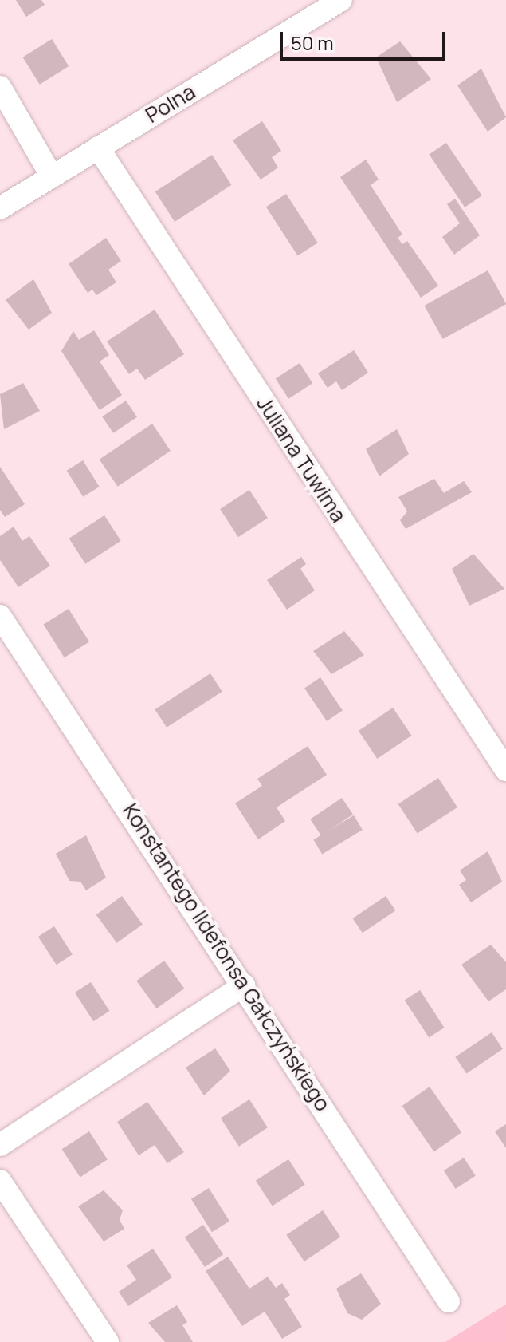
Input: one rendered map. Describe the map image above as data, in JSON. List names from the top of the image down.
{
  "streets": {
    "street": ["Polna", "Juliana Tuwima", "Konstantego Ildefonsa Gałczyńskiego"]
  },
  "crossings": [
    ["Polna", "Juliana Tuwima"]
  ],
  "scale_bar": "50 m"
}
